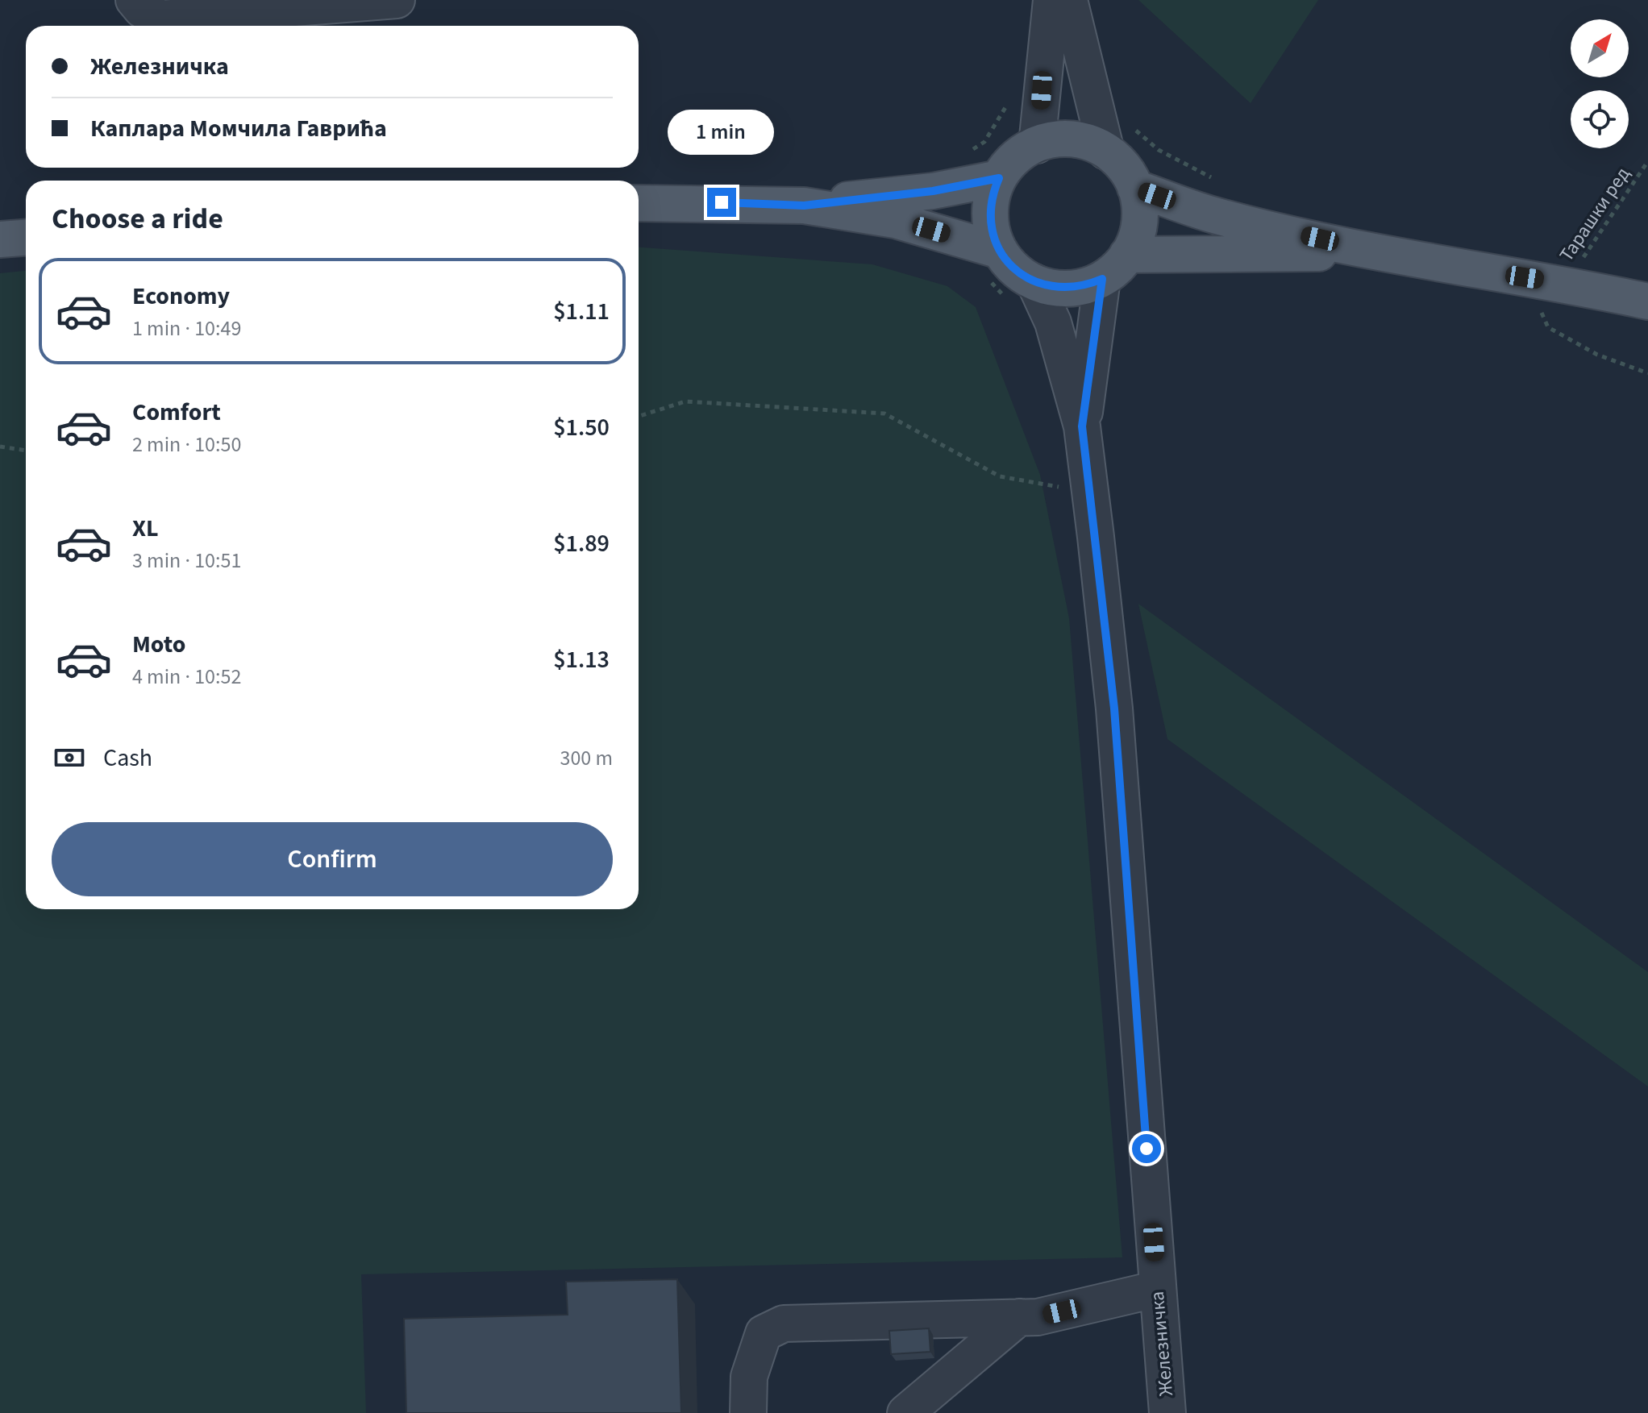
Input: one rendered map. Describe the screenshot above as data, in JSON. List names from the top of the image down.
{
  "streets": {
    "street": ["Железничка"],
    "path": ["Тарашки ред"]
  },
  "north": "top right",
  "page": {
    "banner": ["Железничка", "Каплара Момчила Гаврића"],
    "bubble": "1 min",
    "heading": "Choose a ride",
    "list": [
      {
        "name": "Economy",
        "note": "1 min · 10:49",
        "value": "$1.11"
      },
      {
        "name": "Comfort",
        "note": "2 min · 10:50",
        "value": "$1.50"
      },
      {
        "name": "XL",
        "note": "3 min · 10:51",
        "value": "$1.89"
      },
      {
        "name": "Moto",
        "note": "4 min · 10:52",
        "value": "$1.13"
      }
    ],
    "pay": ["Cash", "300 m"],
    "buttons": "Confirm"
  }
}
